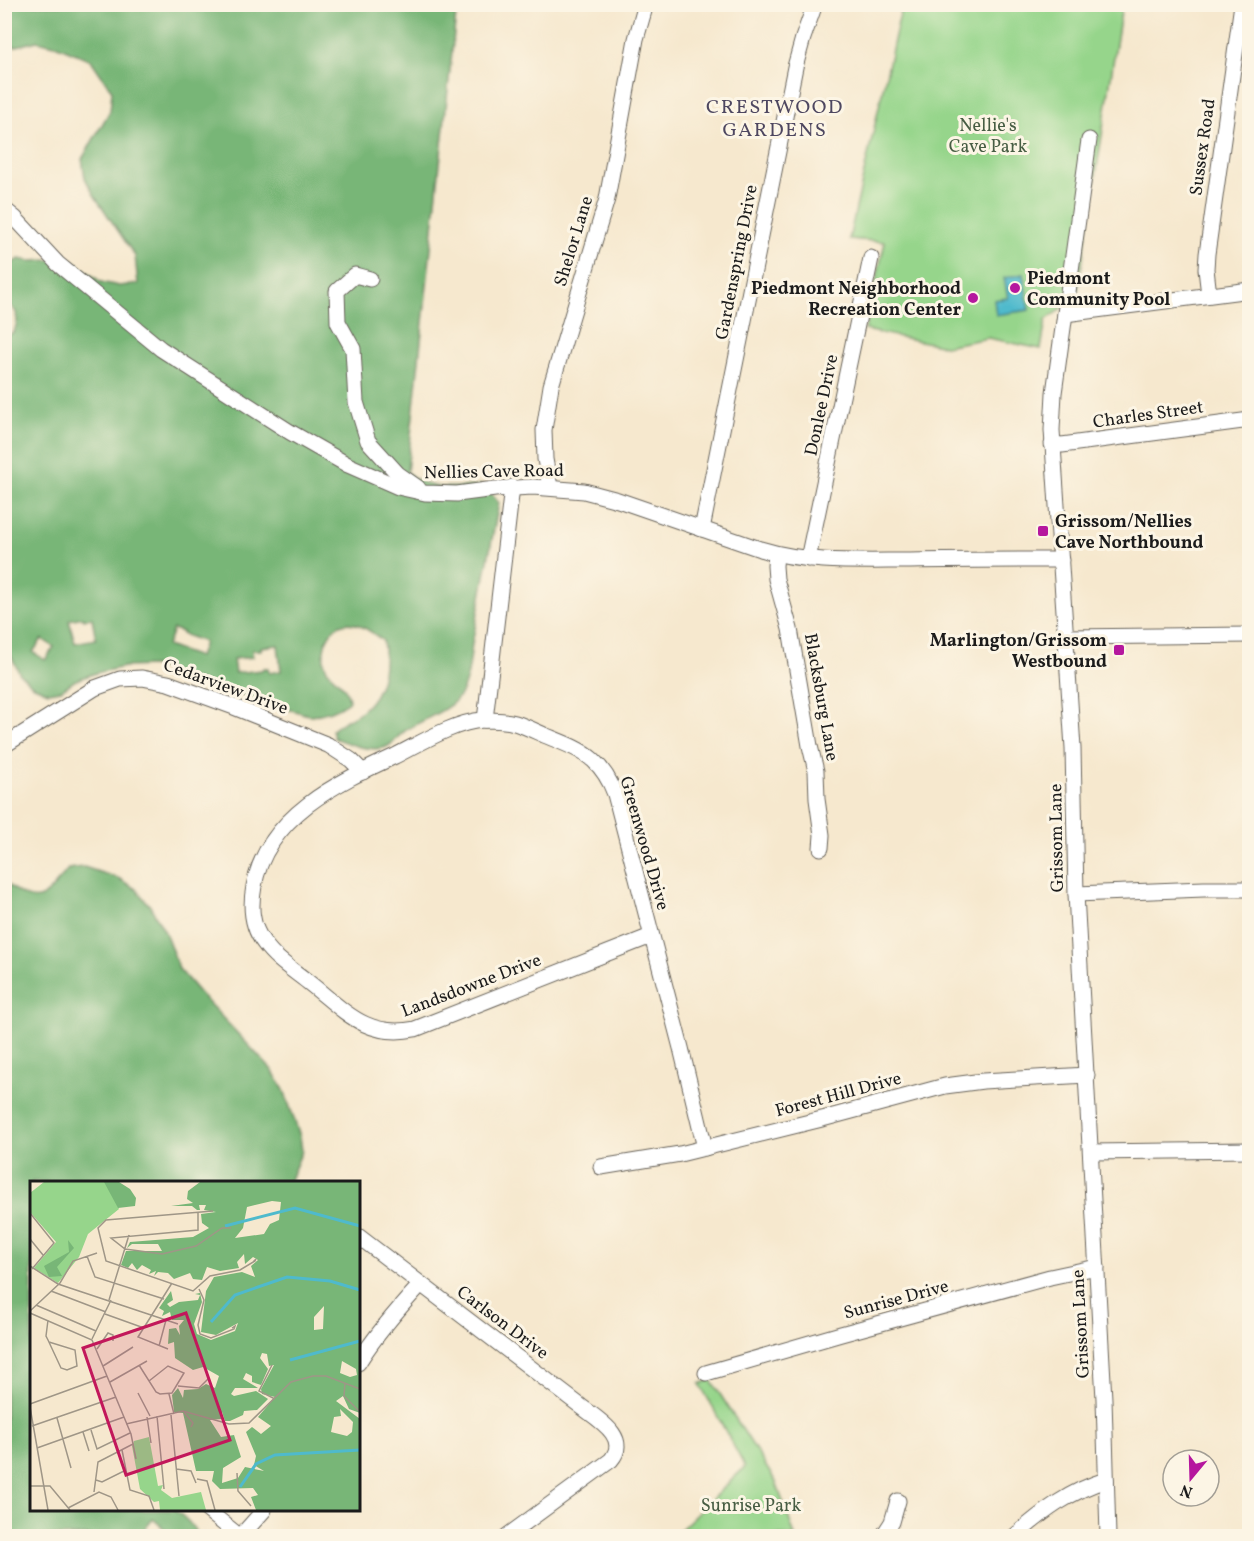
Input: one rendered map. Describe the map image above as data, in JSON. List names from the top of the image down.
{
  "streets": {
    "street": [
      "Sussex Road",
      "Shelor Lane",
      "Gardenspring Drive",
      "Donlee Drive",
      "Charles Street",
      "Nellies Cave Road",
      "Cedarview Drive",
      "Blacksburg Lane",
      "Grissom Lane",
      "Greenwood Drive",
      "Landsdowne Drive",
      "Forest Hill Drive",
      "Sunrise Drive",
      "Carlson Drive"
    ]
  },
  "crossings": [
    ["Shelor Lane", "Nellies Cave Road"],
    ["Gardenspring Drive", "Nellies Cave Road"],
    ["Donlee Drive", "Nellies Cave Road"],
    ["Charles Street", "Grissom Lane"],
    ["Nellies Cave Road", "Blacksburg Lane"],
    ["Nellies Cave Road", "Grissom Lane"],
    ["Cedarview Drive", "Greenwood Drive"],
    ["Cedarview Drive", "Landsdowne Drive"],
    ["Grissom Lane", "Forest Hill Drive"],
    ["Grissom Lane", "Sunrise Drive"],
    ["Greenwood Drive", "Landsdowne Drive"],
    ["Greenwood Drive", "Forest Hill Drive"]
  ],
  "districts": ["CRESTWOOD GARDENS"],
  "parks": ["Nellie's Cave Park", "Sunrise Park"],
  "places": {
    "other": ["Piedmont Community Pool", "Piedmont Neighborhood Recreation Center"],
    "transit": ["Grissom/Nellies Cave Northbound", "Marlington/Grissom Westbound"]
  },
  "north": "bottom"
}
